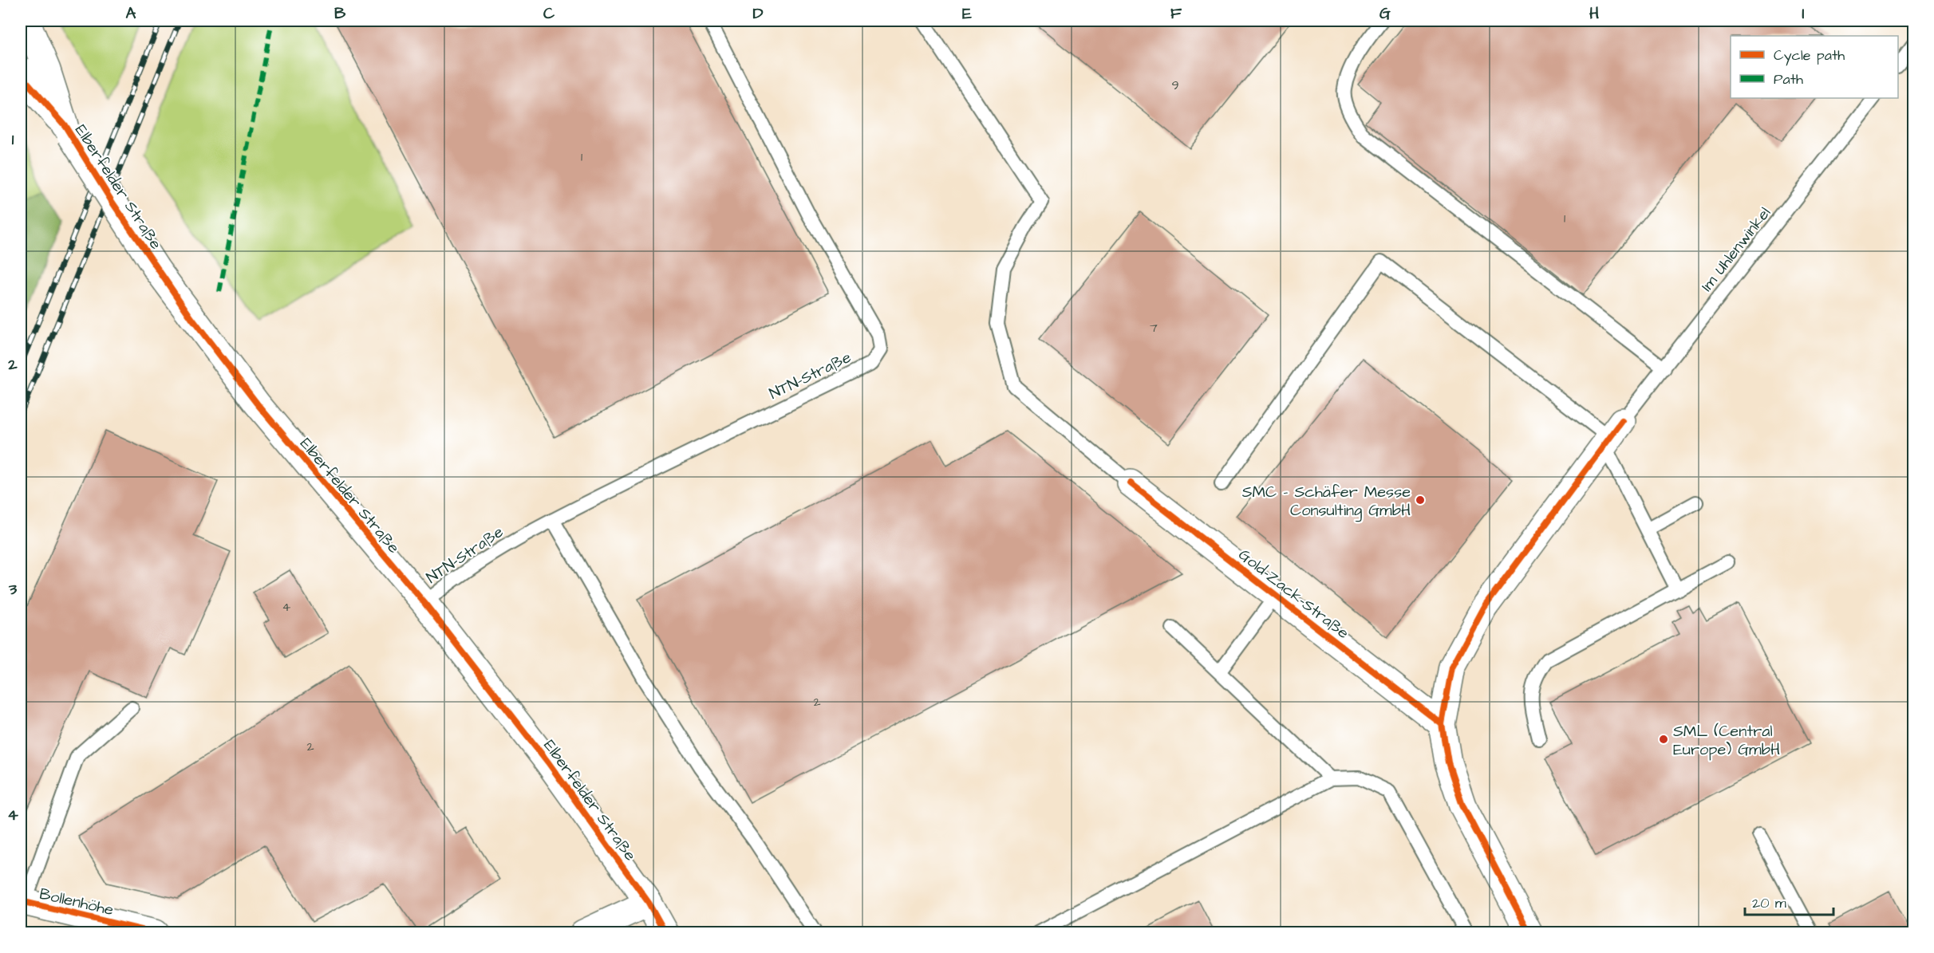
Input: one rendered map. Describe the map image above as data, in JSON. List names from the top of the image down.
{
  "streets": {
    "street": ["Elberfelder Straße", "Gold-Zack-Straße", "Bollenhöhe"],
    "lane": ["Im Uhlenwinkel", "NTN-Straße"]
  },
  "crossings": [
    ["Elberfelder Straße", "NTN-Straße"]
  ],
  "places": ["SMC - Schäfer Messe Consulting GmbH", "SML (Central Europe) GmbH"],
  "house_numbers": [
    "9",
    "1",
    "1",
    "7",
    "4",
    "2",
    "2"
  ],
  "legend": ["Cycle path", "Path"],
  "scale_bar": "20 m",
  "grid": {
    "columns": [
      "A",
      "B",
      "C",
      "D",
      "E",
      "F",
      "G",
      "H",
      "I"
    ],
    "rows": [
      "1",
      "2",
      "3",
      "4"
    ]
  }
}
